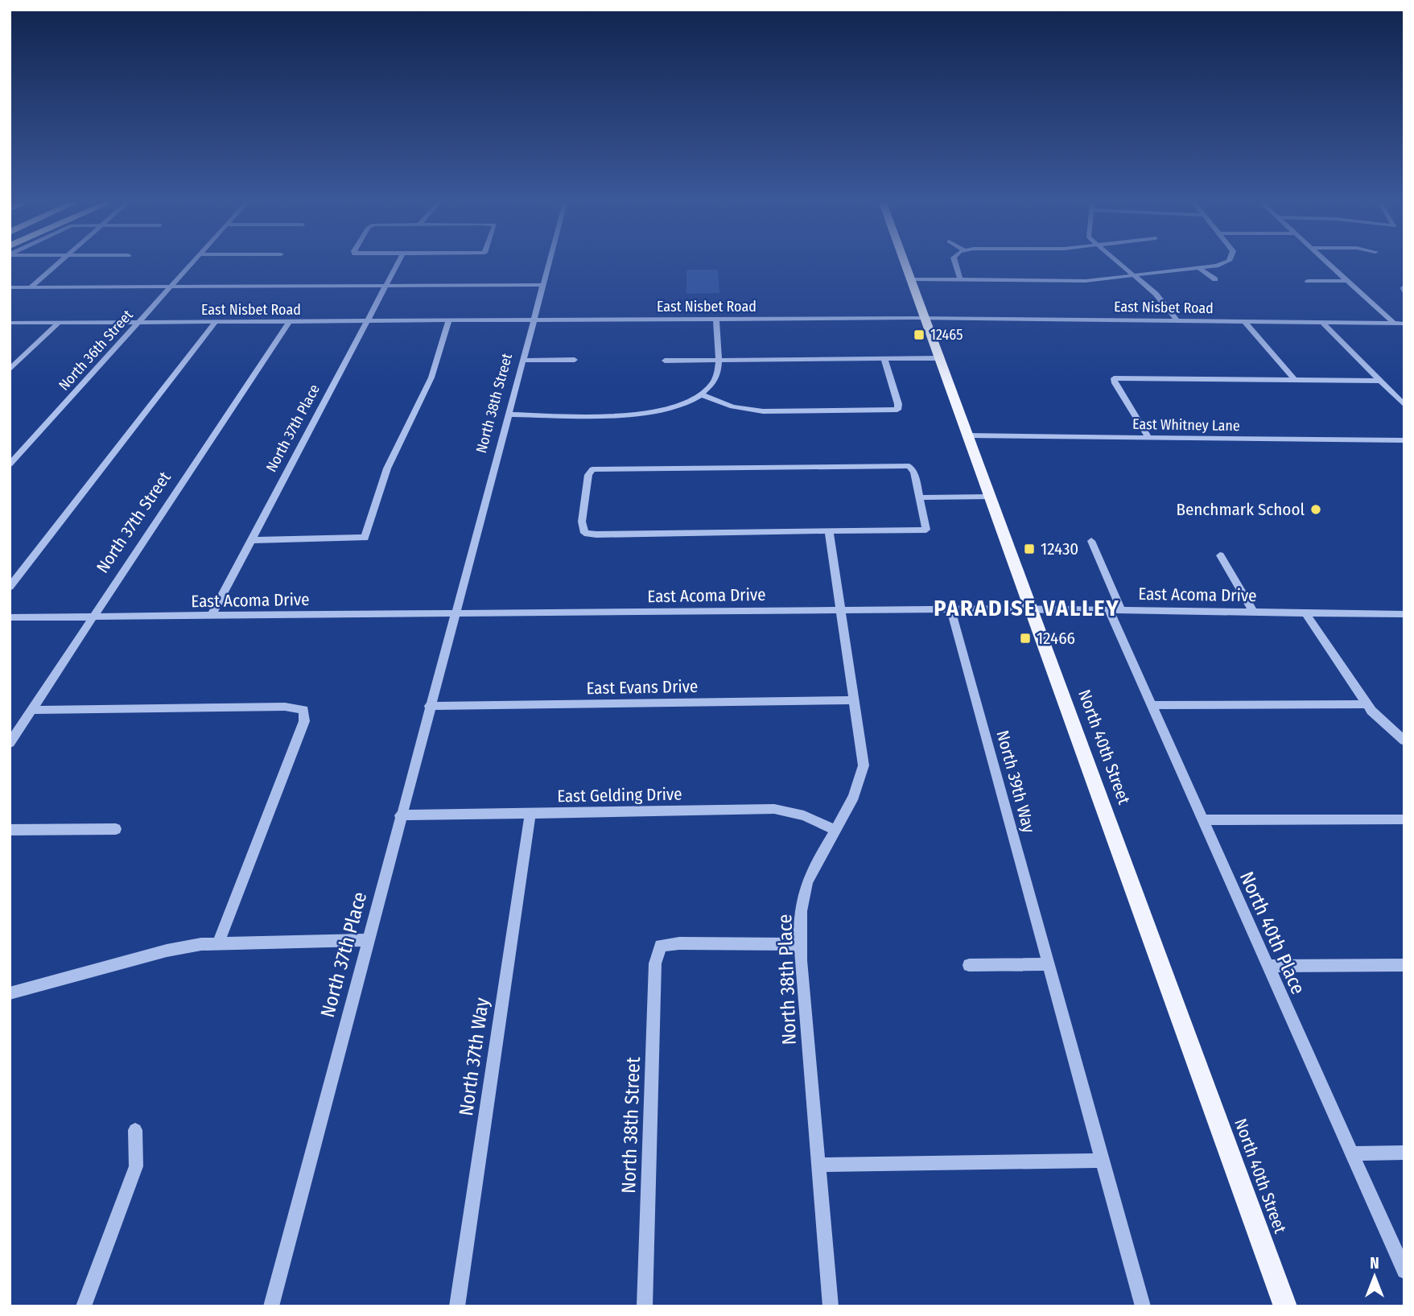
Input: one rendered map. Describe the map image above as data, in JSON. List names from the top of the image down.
{
  "streets": {
    "main road": ["North 40th Street"],
    "street": [
      "East Nisbet Road",
      "North 36th Street",
      "North 38th Street",
      "East Whitney Lane",
      "North 37th Place",
      "North 37th Street",
      "East Acoma Drive",
      "East Evans Drive",
      "North 39th Way",
      "East Gelding Drive",
      "North 40th Place",
      "North 38th Place",
      "North 37th Way"
    ]
  },
  "crossings": [
    ["East Nisbet Road", "North 36th Street"],
    ["East Nisbet Road", "North 38th Street"],
    ["East Nisbet Road", "North 37th Place"],
    ["East Nisbet Road", "North 37th Street"],
    ["East Nisbet Road", "North 40th Street"],
    ["North 38th Street", "North 37th Place"],
    ["North 38th Street", "East Acoma Drive"],
    ["North 38th Street", "North 38th Place"],
    ["East Whitney Lane", "North 40th Street"],
    ["North 37th Place", "East Acoma Drive"],
    ["North 37th Place", "East Evans Drive"],
    ["North 37th Place", "East Gelding Drive"],
    ["North 37th Street", "East Acoma Drive"],
    ["East Acoma Drive", "North 40th Street"],
    ["East Acoma Drive", "North 39th Way"],
    ["East Acoma Drive", "North 40th Place"],
    ["East Acoma Drive", "North 38th Place"],
    ["East Evans Drive", "North 38th Place"],
    ["East Gelding Drive", "North 38th Place"],
    ["East Gelding Drive", "North 37th Way"]
  ],
  "districts": ["PARADISE VALLEY"],
  "places": {
    "transit": ["12465", "12430", "12466"],
    "other": ["Benchmark School"]
  },
  "north": "top"
}
